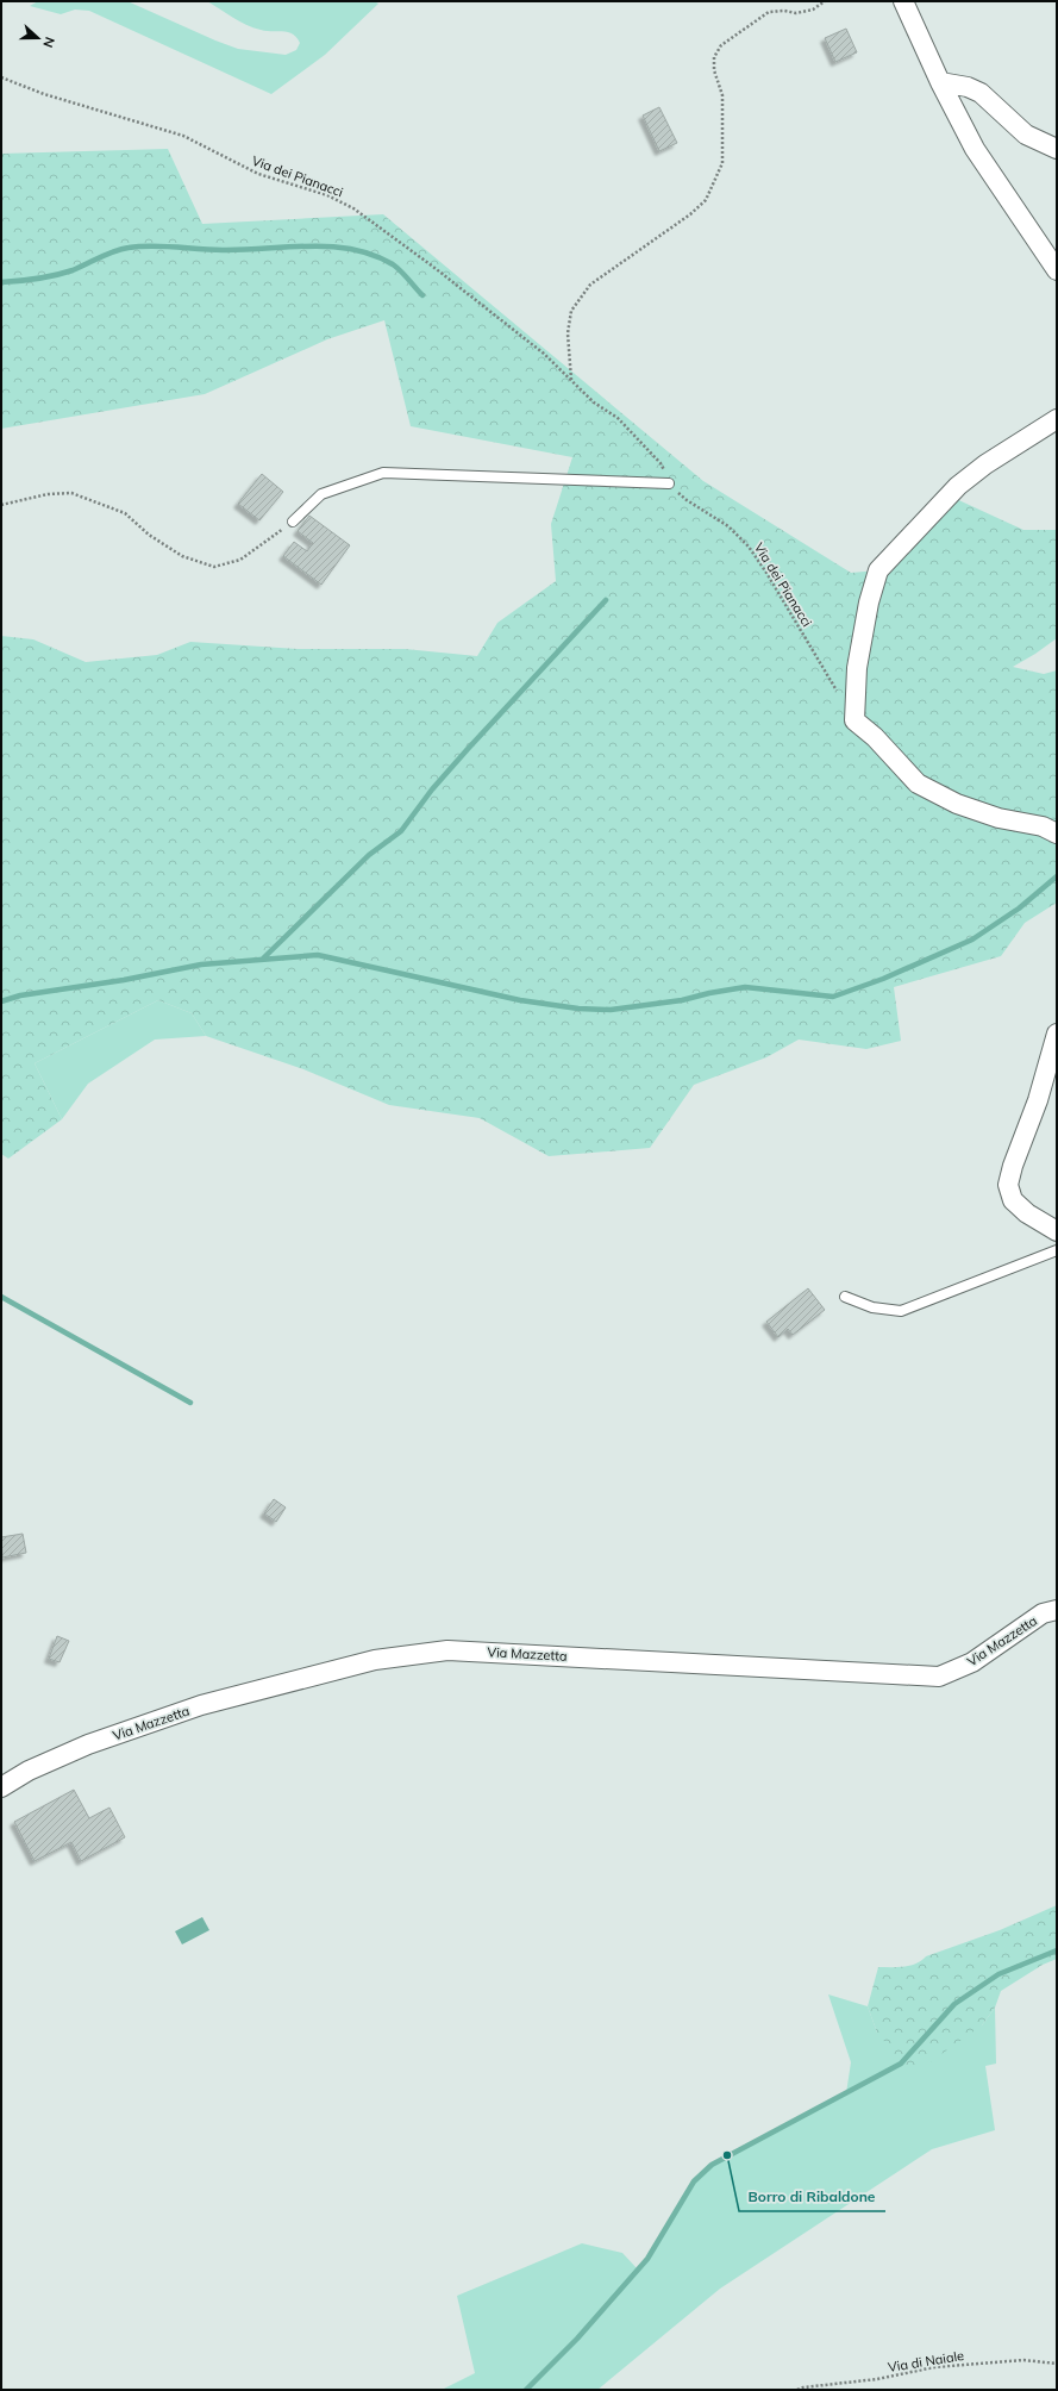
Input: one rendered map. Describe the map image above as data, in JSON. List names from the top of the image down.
{
  "streets": {
    "street": ["Via Mazzetta"],
    "path": ["Via dei Pianacci", "Via di Naiale"]
  },
  "places": ["Borro di Ribaldone"],
  "north": "right"
}
